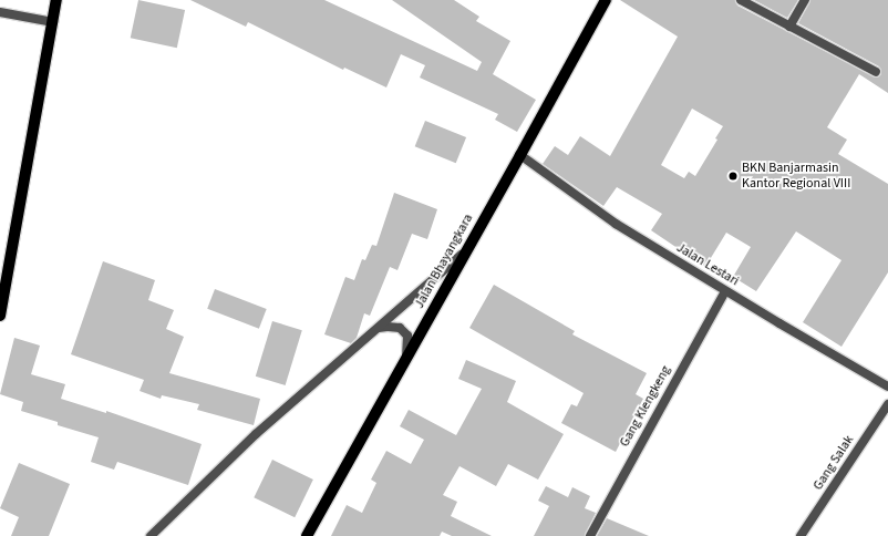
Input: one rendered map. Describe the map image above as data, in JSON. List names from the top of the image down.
{
  "streets": {
    "main road": ["Jalan Bhayangkara"],
    "street": ["Jalan Lestari", "Gang Klengkeng", "Gang Salak"]
  },
  "crossings": [
    ["Jalan Bhayangkara", "Jalan Lestari"],
    ["Jalan Lestari", "Gang Klengkeng"]
  ],
  "places": ["BKN Banjarmasin Kantor Regional VIII"]
}
